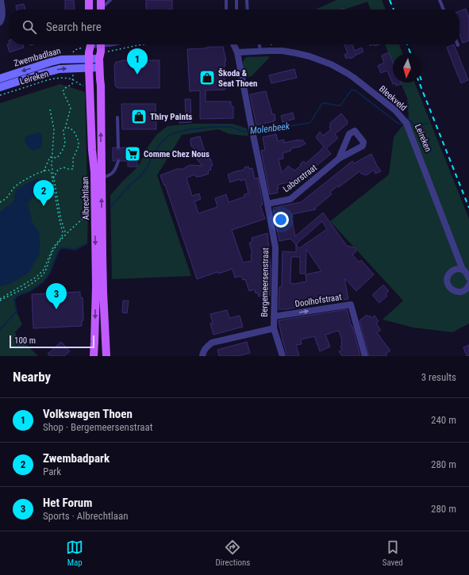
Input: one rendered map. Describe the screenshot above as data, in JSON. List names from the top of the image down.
{
  "streets": {
    "main road": ["Albrechtlaan"],
    "street": [
      "Zwembadlaan",
      "Bleekveld",
      "Laborstraat",
      "Bergemeersenstraat",
      "Doolhofstraat"
    ],
    "path": ["Leireken"]
  },
  "crossings": [
    ["Zwembadlaan", "Albrechtlaan"],
    ["Bleekveld", "Bergemeersenstraat"],
    ["Laborstraat", "Bergemeersenstraat"],
    ["Bergemeersenstraat", "Doolhofstraat"]
  ],
  "water": ["Molenbeek"],
  "places": {
    "shop": ["Škoda & Seat Thoen", "Thiry Paints"],
    "supermarket": ["Comme Chez Nous"]
  },
  "scale_bar": "100 m",
  "north": "bottom",
  "page": {
    "search": "Search here",
    "pins": ["1", "2", "3"],
    "scale": "100 m",
    "heading": ["Nearby", "3 results"],
    "list": [
      {
        "mark": "1",
        "name": "Volkswagen Thoen",
        "note": "Shop · Bergemeersenstraat",
        "value": "240 m"
      },
      {
        "mark": "2",
        "name": "Zwembadpark",
        "note": "Park",
        "value": "280 m"
      },
      {
        "mark": "3",
        "name": "Het Forum",
        "note": "Sports · Albrechtlaan",
        "value": "280 m"
      }
    ],
    "nav": ["Map", "Directions", "Saved"]
  }
}
